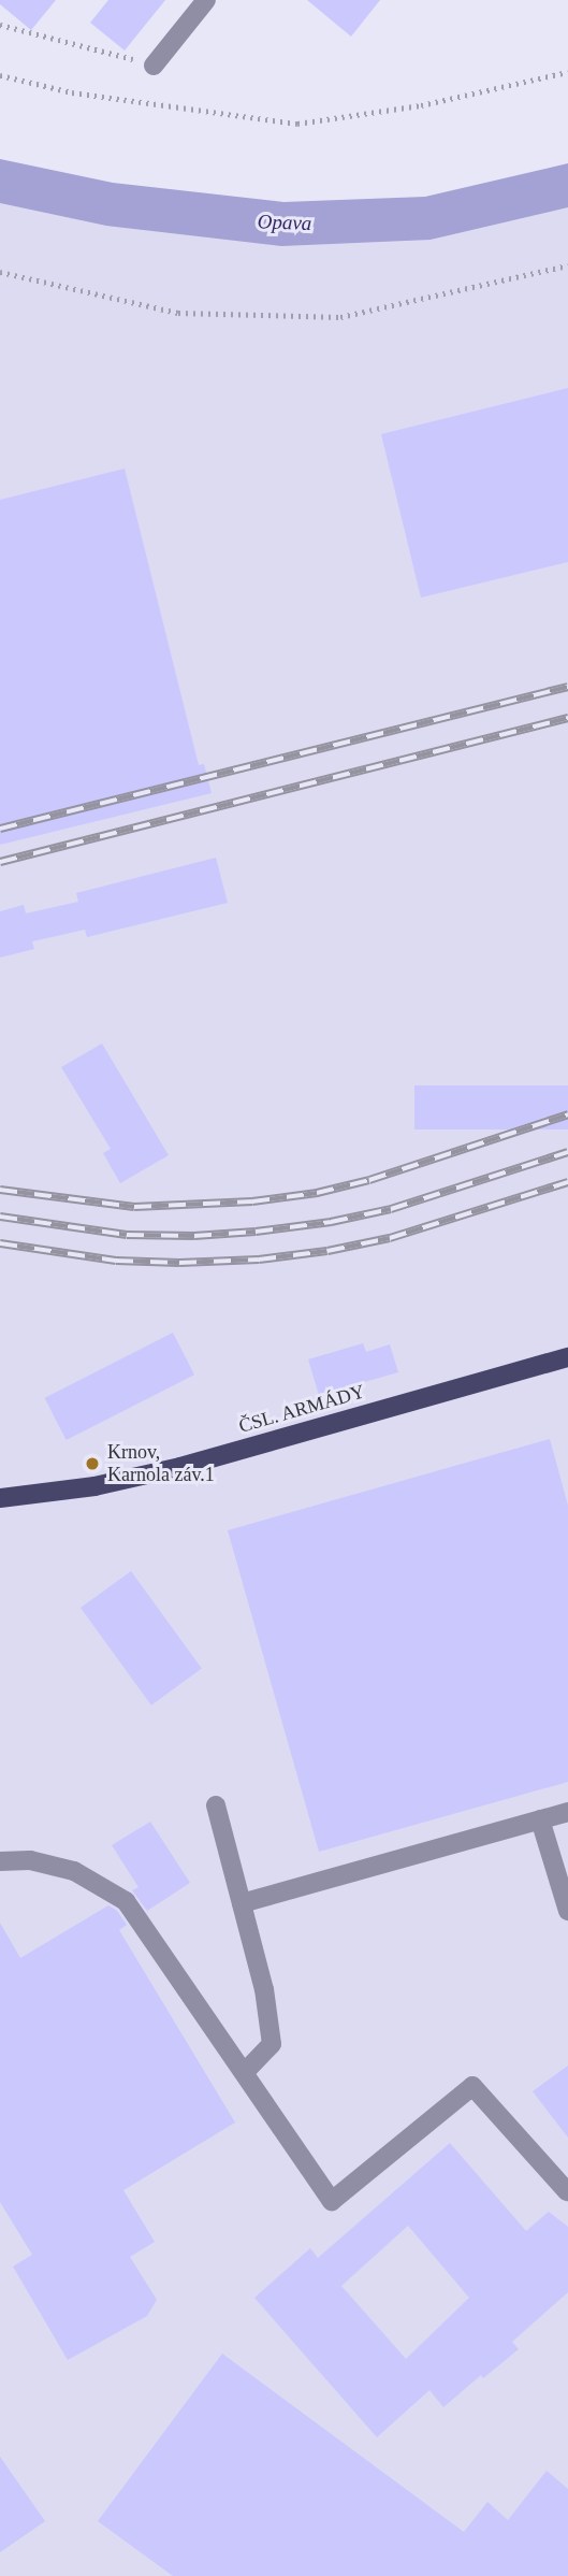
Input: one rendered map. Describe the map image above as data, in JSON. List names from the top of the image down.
{
  "streets": {
    "main road": ["ČSL. ARMÁDY"]
  },
  "water": ["Opava"],
  "places": ["Krnov, Karnola záv.1"]
}
